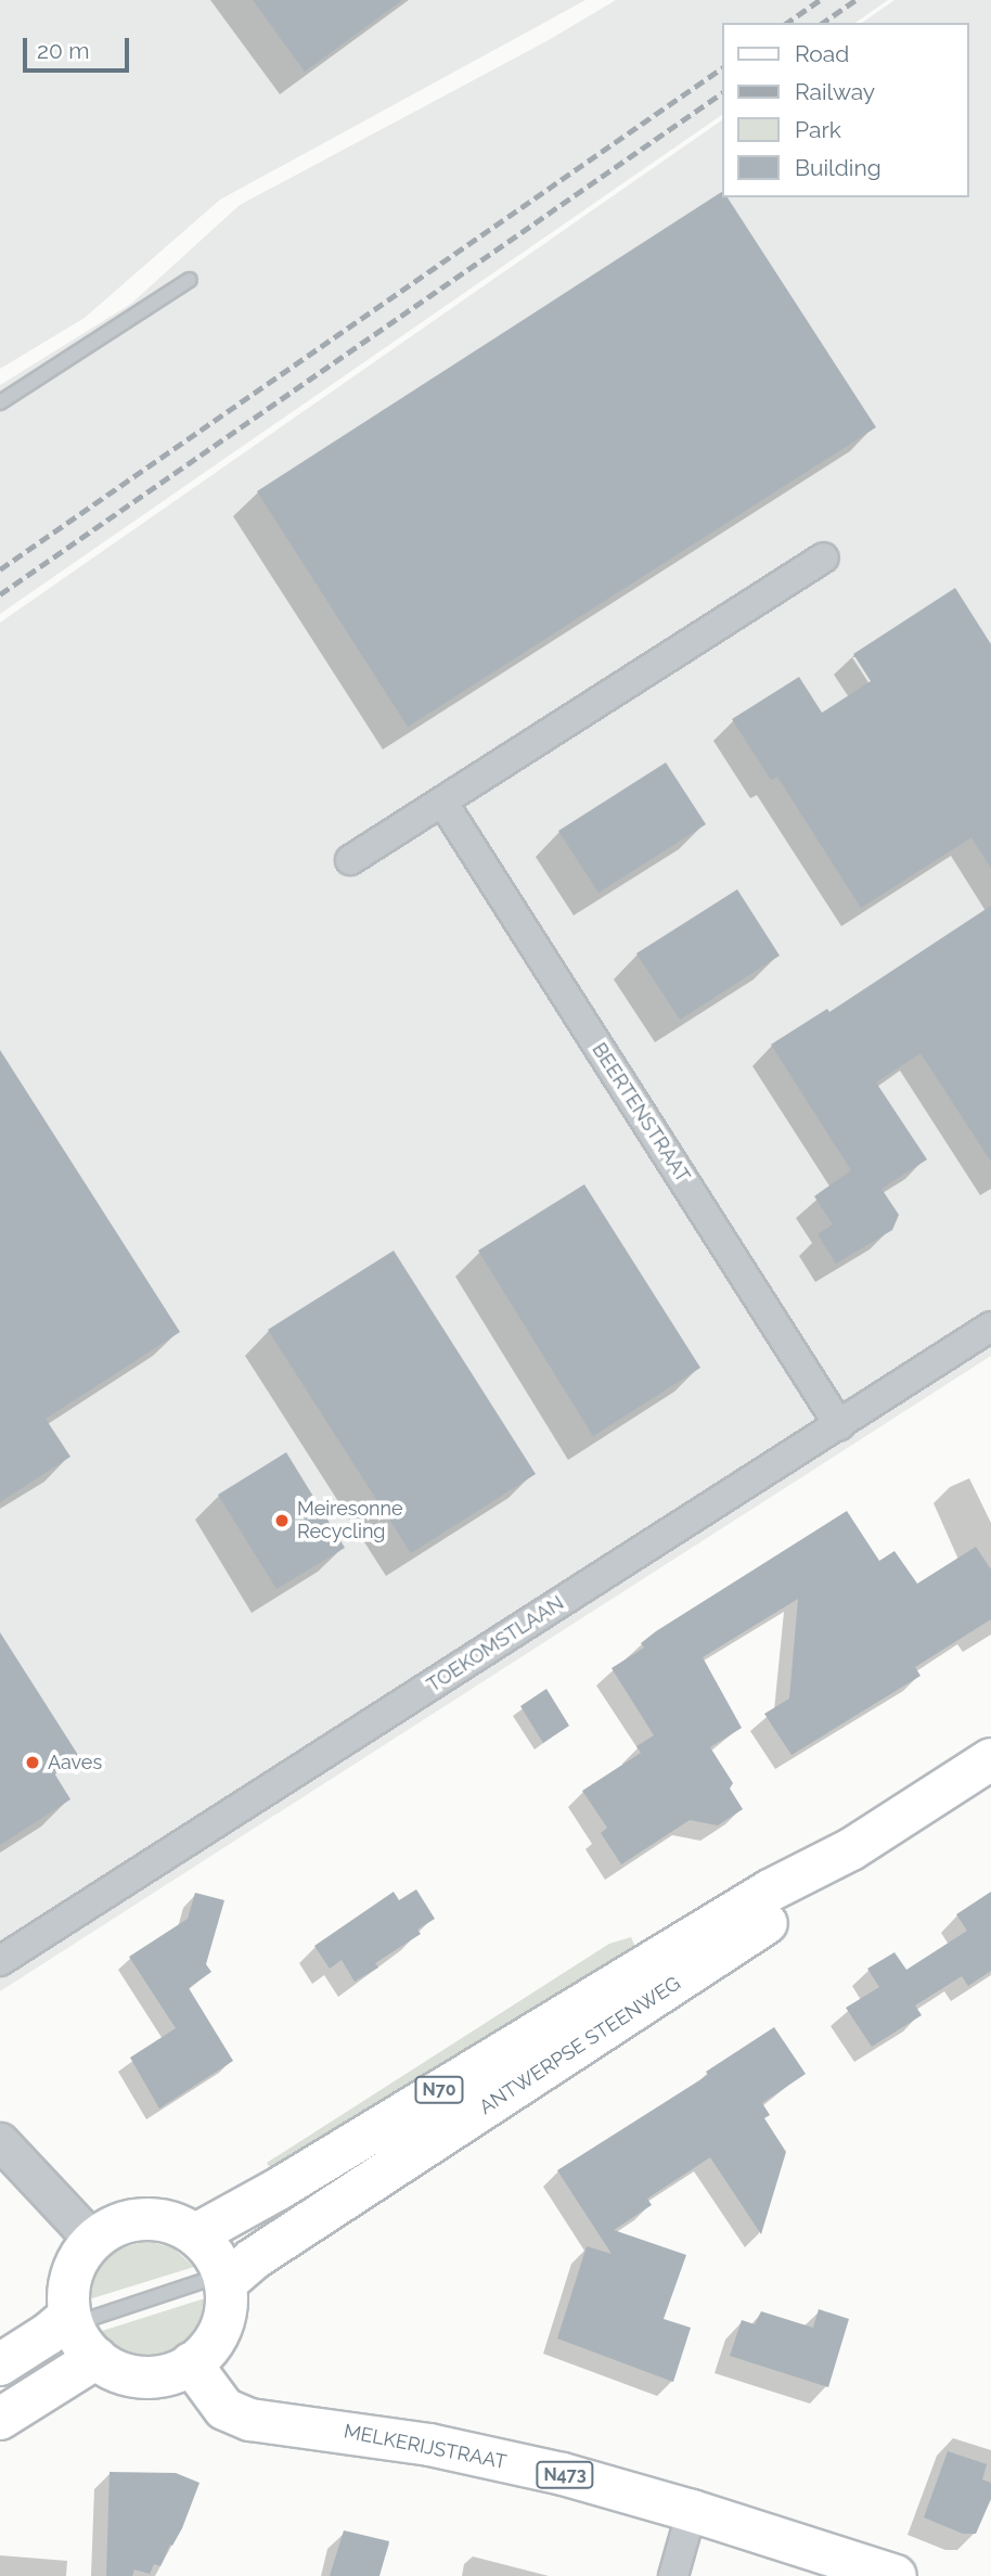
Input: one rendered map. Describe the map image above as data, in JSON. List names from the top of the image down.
{
  "streets": {
    "main road": [
      "ANTWERPSE STEENWEG",
      "N70",
      "MELKERIJSTRAAT",
      "N473"
    ],
    "street": ["BEERTENSTRAAT", "TOEKOMSTLAAN"]
  },
  "crossings": [
    ["BEERTENSTRAAT", "TOEKOMSTLAAN"]
  ],
  "places": ["Meiresonne Recycling", "Aaves"],
  "legend": [
    "Road",
    "Railway",
    "Park",
    "Building"
  ],
  "scale_bar": "20 m"
}
